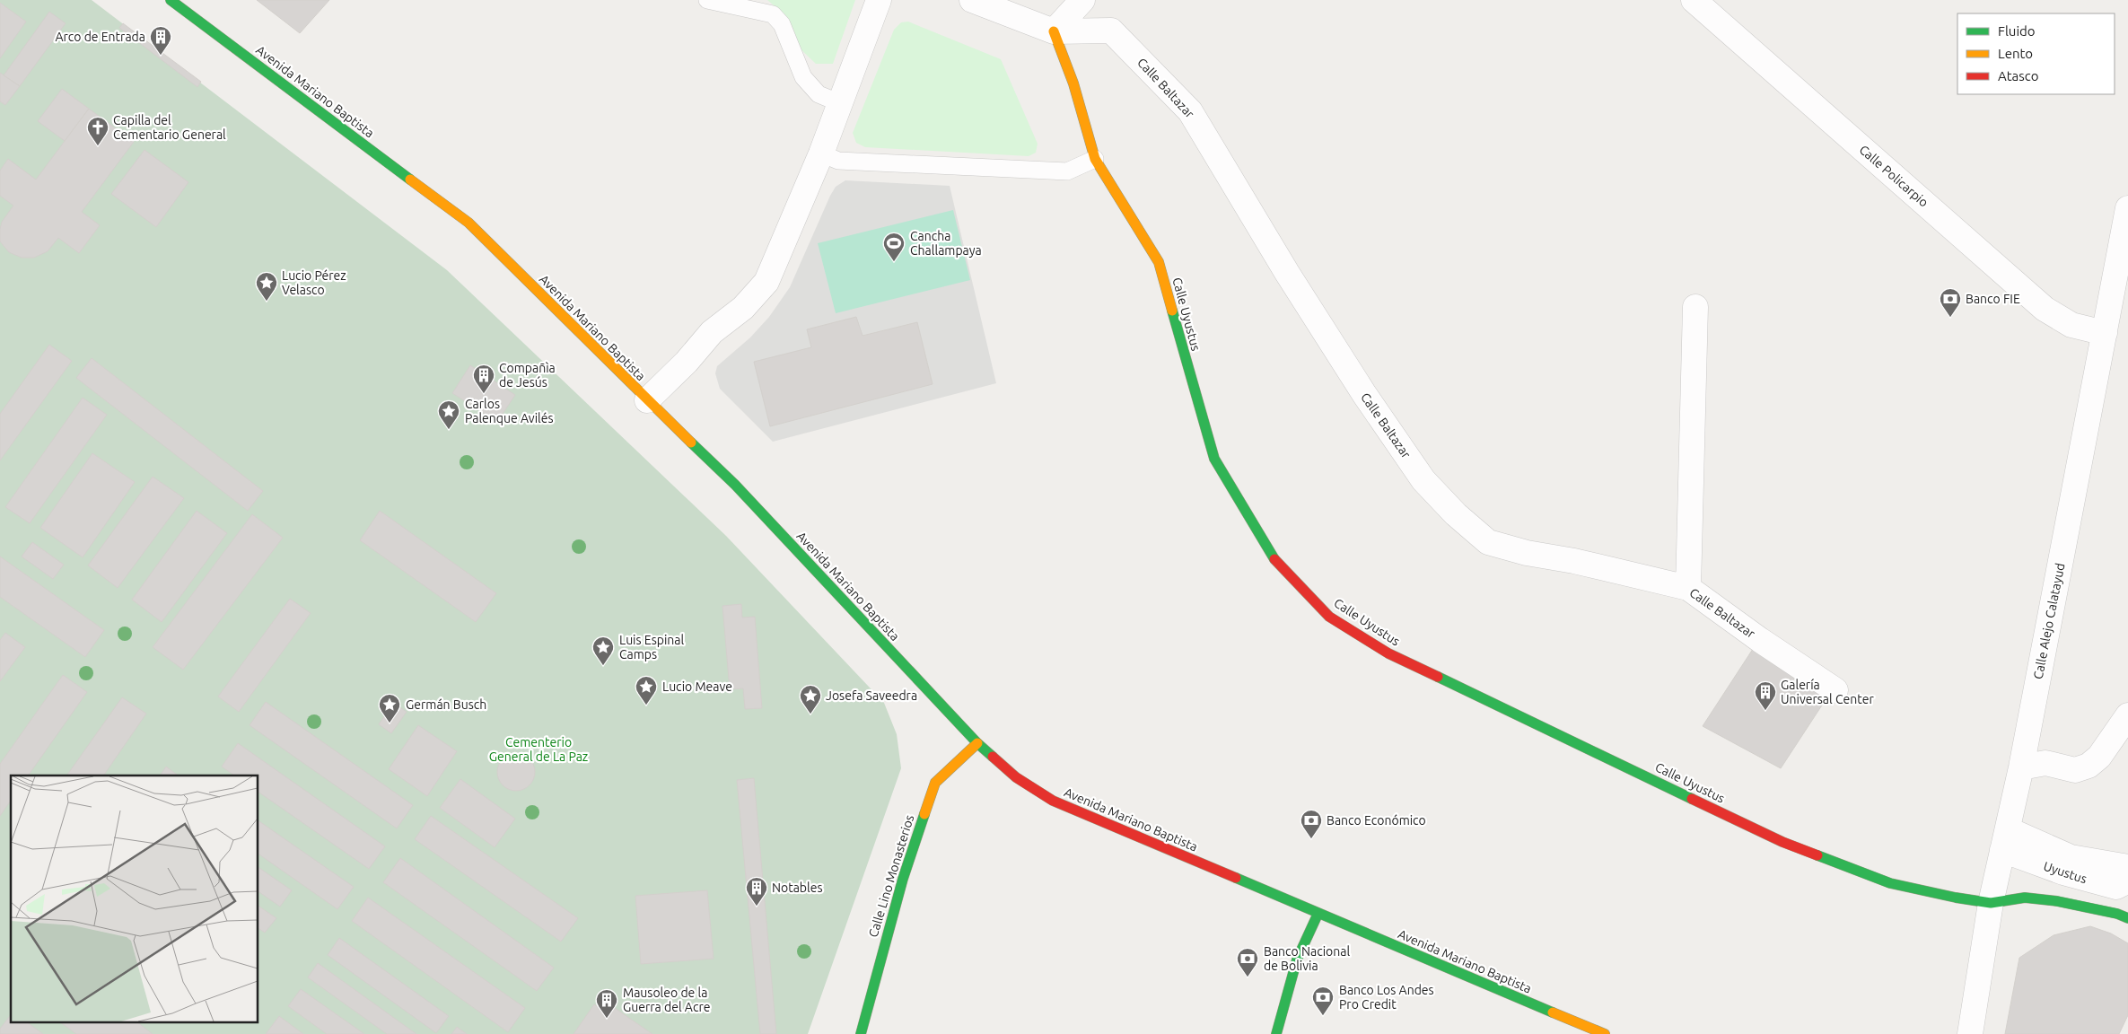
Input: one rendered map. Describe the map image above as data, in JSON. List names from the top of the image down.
{
  "streets": {
    "main road": ["Avenida Mariano Baptista", "Calle Uyustus", "Calle Lino Monasterios"],
    "street": [
      "Calle Baltazar",
      "Calle Policarpio",
      "Calle Alejo Calatayud",
      "Uyustus"
    ]
  },
  "crossings": [
    ["Calle Baltazar", "Calle Uyustus"],
    ["Avenida Mariano Baptista", "Calle Lino Monasterios"],
    ["Calle Policarpio", "Calle Alejo Calatayud"],
    ["Calle Uyustus", "Calle Alejo Calatayud"],
    ["Calle Alejo Calatayud", "Uyustus"]
  ],
  "parks": ["Cementerio General de La Paz"],
  "places": {
    "building": [
      "Arco de Entrada",
      "Compañìa de Jesús",
      "Galería Universal Center",
      "Notables",
      "Mausoleo de la Guerra del Acre"
    ],
    "church": ["Capilla del Cementario General"],
    "sports": ["Cancha Challampaya"],
    "place": [
      "Lucio Pérez Velasco",
      "Carlos Palenque Avilés",
      "Luis Espinal Camps",
      "Lucio Meave",
      "Josefa Saveedra",
      "Germán Busch"
    ],
    "bank": [
      "Banco FIE",
      "Banco Económico",
      "Banco Nacional de Bolivia",
      "Banco Los Andes Pro Credit"
    ]
  },
  "legend": ["Fluido", "Lento", "Atasco"]
}
